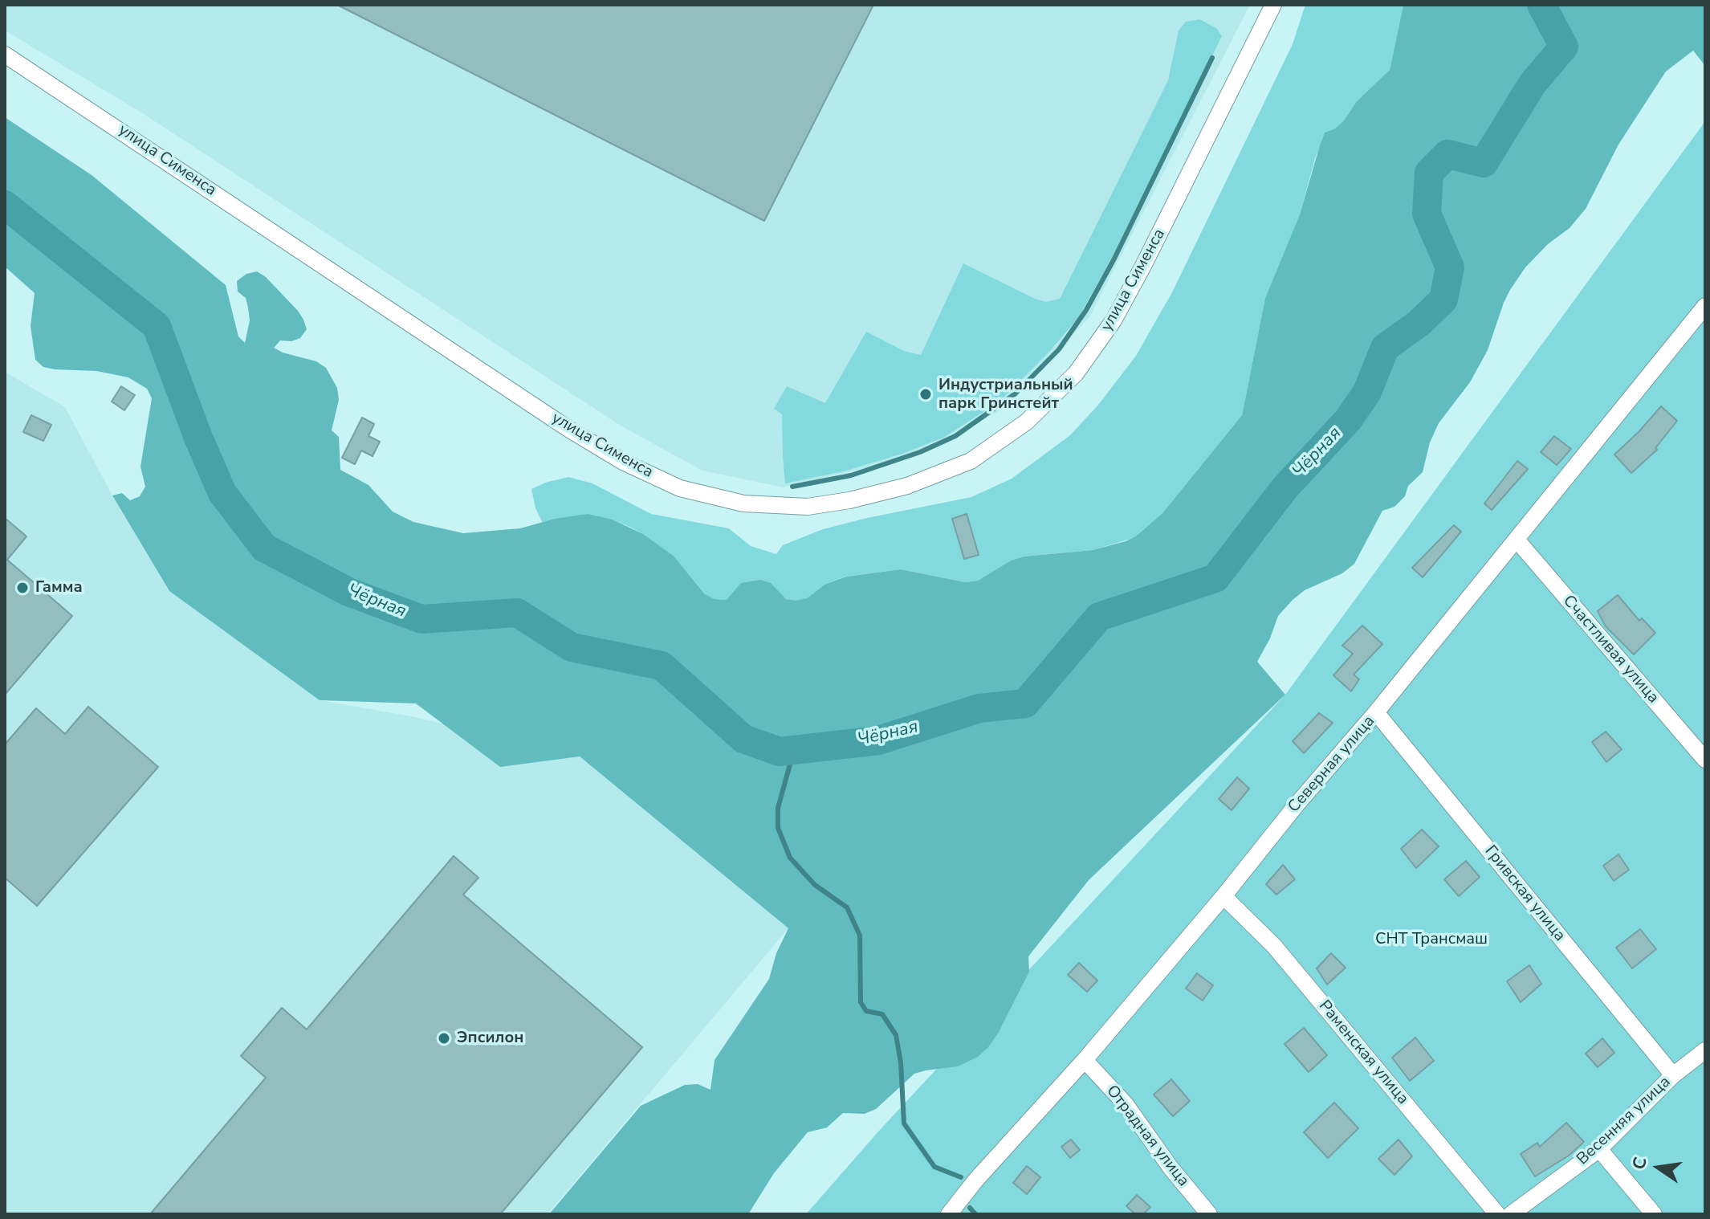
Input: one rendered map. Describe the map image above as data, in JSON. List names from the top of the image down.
{
  "streets": {
    "street": [
      "улица Сименса",
      "Счастливая улица",
      "Северная улица",
      "Гривская улица",
      "Раменская улица",
      "Весенняя улица",
      "Отрадная улица"
    ]
  },
  "crossings": [
    ["Счастливая улица", "Северная улица"],
    ["Северная улица", "Гривская улица"],
    ["Северная улица", "Раменская улица"],
    ["Северная улица", "Отрадная улица"],
    ["Гривская улица", "Весенняя улица"]
  ],
  "water": ["Чёрная"],
  "parks": ["СНТ Трансмаш"],
  "places": ["Индустриальный парк Гринстейт", "Гамма", "Эпсилон"],
  "north": "left"
}
